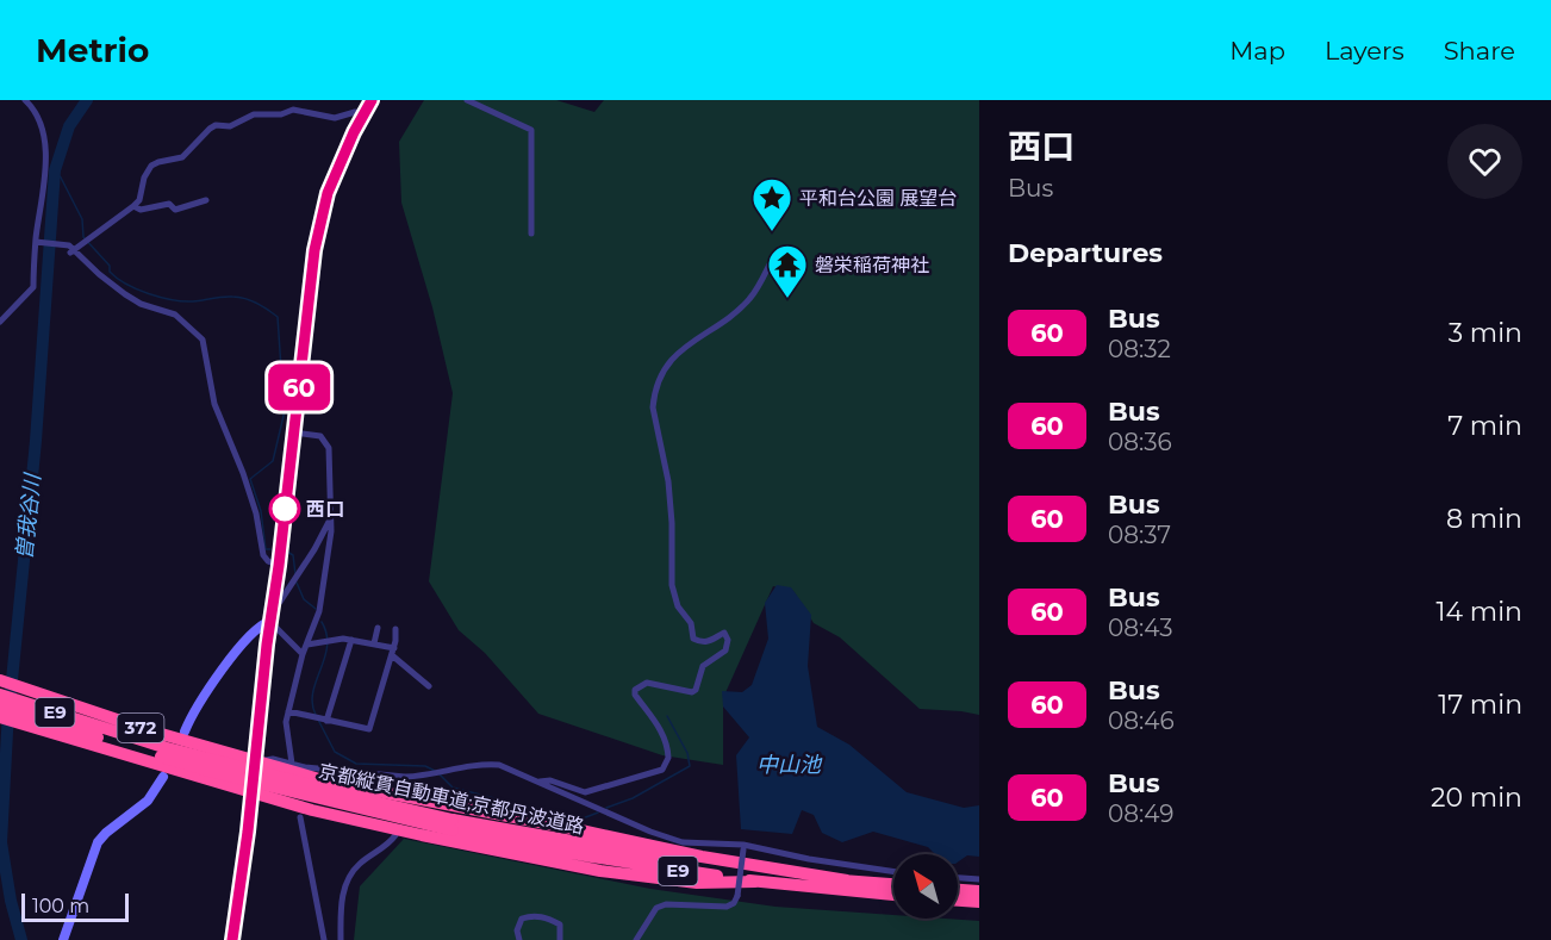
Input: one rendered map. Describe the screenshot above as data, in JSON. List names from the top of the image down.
{
  "streets": {
    "highway": ["E9", "372", "京都縦貫自動車道;京都丹波道路"]
  },
  "water": ["曽我谷川", "中山池"],
  "places": {
    "place": ["平和台公園 展望台"],
    "temple": ["磐栄稲荷神社"],
    "other": ["西口"]
  },
  "lines": ["bus line 60"],
  "scale_bar": "100 m",
  "north": "top left",
  "page": {
    "header": "Metrio",
    "nav": ["Map", "Layers", "Share"],
    "on_map": "60",
    "heading": [
      ["西口", "Bus"],
      "Departures"
    ],
    "list": [
      {
        "mark": "60",
        "name": "Bus",
        "note": "08:32",
        "value": "3 min"
      },
      {
        "mark": "60",
        "name": "Bus",
        "note": "08:36",
        "value": "7 min"
      },
      {
        "mark": "60",
        "name": "Bus",
        "note": "08:37",
        "value": "8 min"
      },
      {
        "mark": "60",
        "name": "Bus",
        "note": "08:43",
        "value": "14 min"
      },
      {
        "mark": "60",
        "name": "Bus",
        "note": "08:46",
        "value": "17 min"
      },
      {
        "mark": "60",
        "name": "Bus",
        "note": "08:49",
        "value": "20 min"
      }
    ],
    "scale": "100 m"
  }
}
